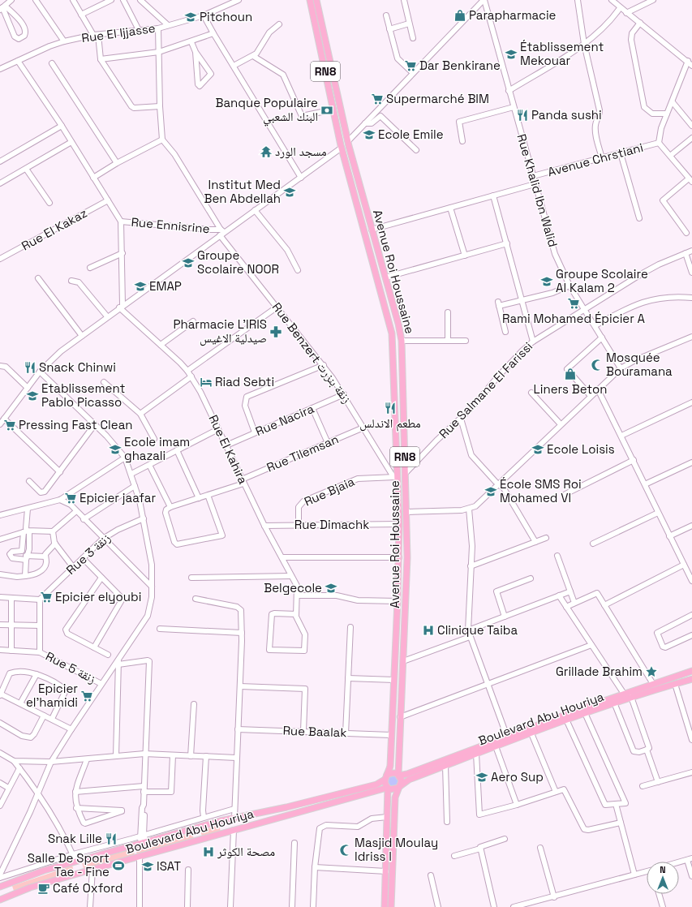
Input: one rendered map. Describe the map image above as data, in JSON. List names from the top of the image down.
{
  "streets": {
    "main road": ["RN8", "Avenue Roi Houssaine", "Boulevard Abu Houriya"],
    "street": [
      "Rue El Ijjasse",
      "Avenue Chrstiani",
      "Rue Khalid Ibn Walid",
      "Rue Ennisrine",
      "Rue El Kakaz",
      "Rue Benzert زنقة بنزرت",
      "Rue Salmane El Farissi",
      "Rue Nacira",
      "Rue El Kahira",
      "Rue Tilemsan",
      "Rue Bjaia",
      "Rue Dimachk",
      "Rue 3 زنقة",
      "Rue 5 زنقة",
      "Rue Baalak"
    ]
  },
  "crossings": [
    ["RN8", "Avenue Roi Houssaine"],
    ["RN8", "Boulevard Abu Houriya"],
    ["Avenue Chrstiani", "Rue Khalid Ibn Walid"],
    ["Rue Khalid Ibn Walid", "Rue Salmane El Farissi"],
    ["Rue Ennisrine", "Rue Benzert زنقة بنزرت"],
    ["Avenue Roi Houssaine", "Rue Benzert زنقة بنزرت"],
    ["Avenue Roi Houssaine", "Rue Salmane El Farissi"],
    ["Avenue Roi Houssaine", "Rue Bjaia"],
    ["Avenue Roi Houssaine", "Rue Dimachk"],
    ["Avenue Roi Houssaine", "Boulevard Abu Houriya"],
    ["Avenue Roi Houssaine", "Rue Baalak"],
    ["Rue Benzert زنقة بنزرت", "Rue Nacira"],
    ["Rue Benzert زنقة بنزرت", "Rue Tilemsan"],
    ["Rue Benzert زنقة بنزرت", "Rue Bjaia"],
    ["Rue Nacira", "Rue El Kahira"],
    ["Rue El Kahira", "Rue Tilemsan"],
    ["Rue El Kahira", "Rue Dimachk"],
    ["Rue Bjaia", "Rue Dimachk"],
    ["Rue 3 زنقة", "Rue 5 زنقة"]
  ],
  "places": {
    "shop": ["Parapharmacie", "Liners Beton"],
    "school or university": [
      "Pitchoun",
      "Établissement Mekouar",
      "Ecole Emile",
      "Institut Med Ben Abdellah",
      "Groupe Scolaire NOOR",
      "Groupe Scolaire Al Kalam 2",
      "EMAP",
      "Etablissement Pablo Picasso",
      "Ecole imam ghazali",
      "Ecole Loisis",
      "École SMS Roi Mohamed VI",
      "Belgecole",
      "Aero Sup",
      "ISAT"
    ],
    "supermarket": [
      "Dar Benkirane",
      "Supermarché BIM",
      "Rami Mohamed Épicier A",
      "Pressing Fast Clean",
      "Epicier jaafar",
      "Epicier elyoubi",
      "Epicier el'hamidi"
    ],
    "bank": ["Banque Populaire البنك الشعبي"],
    "restaurant": [
      "Panda sushi",
      "Snack Chinwi",
      "مطعم الاندلس",
      "Snak Lille"
    ],
    "temple": ["مسجد الورد"],
    "pharmacy": ["Pharmacie L'IRIS صيدلية الاغيس"],
    "mosque": ["Mosquée Bouramana", "Masjid Moulay Idriss I"],
    "hotel": ["Riad Sebti"],
    "hospital": ["Clinique Taiba", "مصحة الكوثر"],
    "place": ["Grillade Brahim"],
    "sports": ["Salle De Sport Tae - Fine"],
    "cafe": ["Café Oxford"]
  },
  "north": "top"
}
